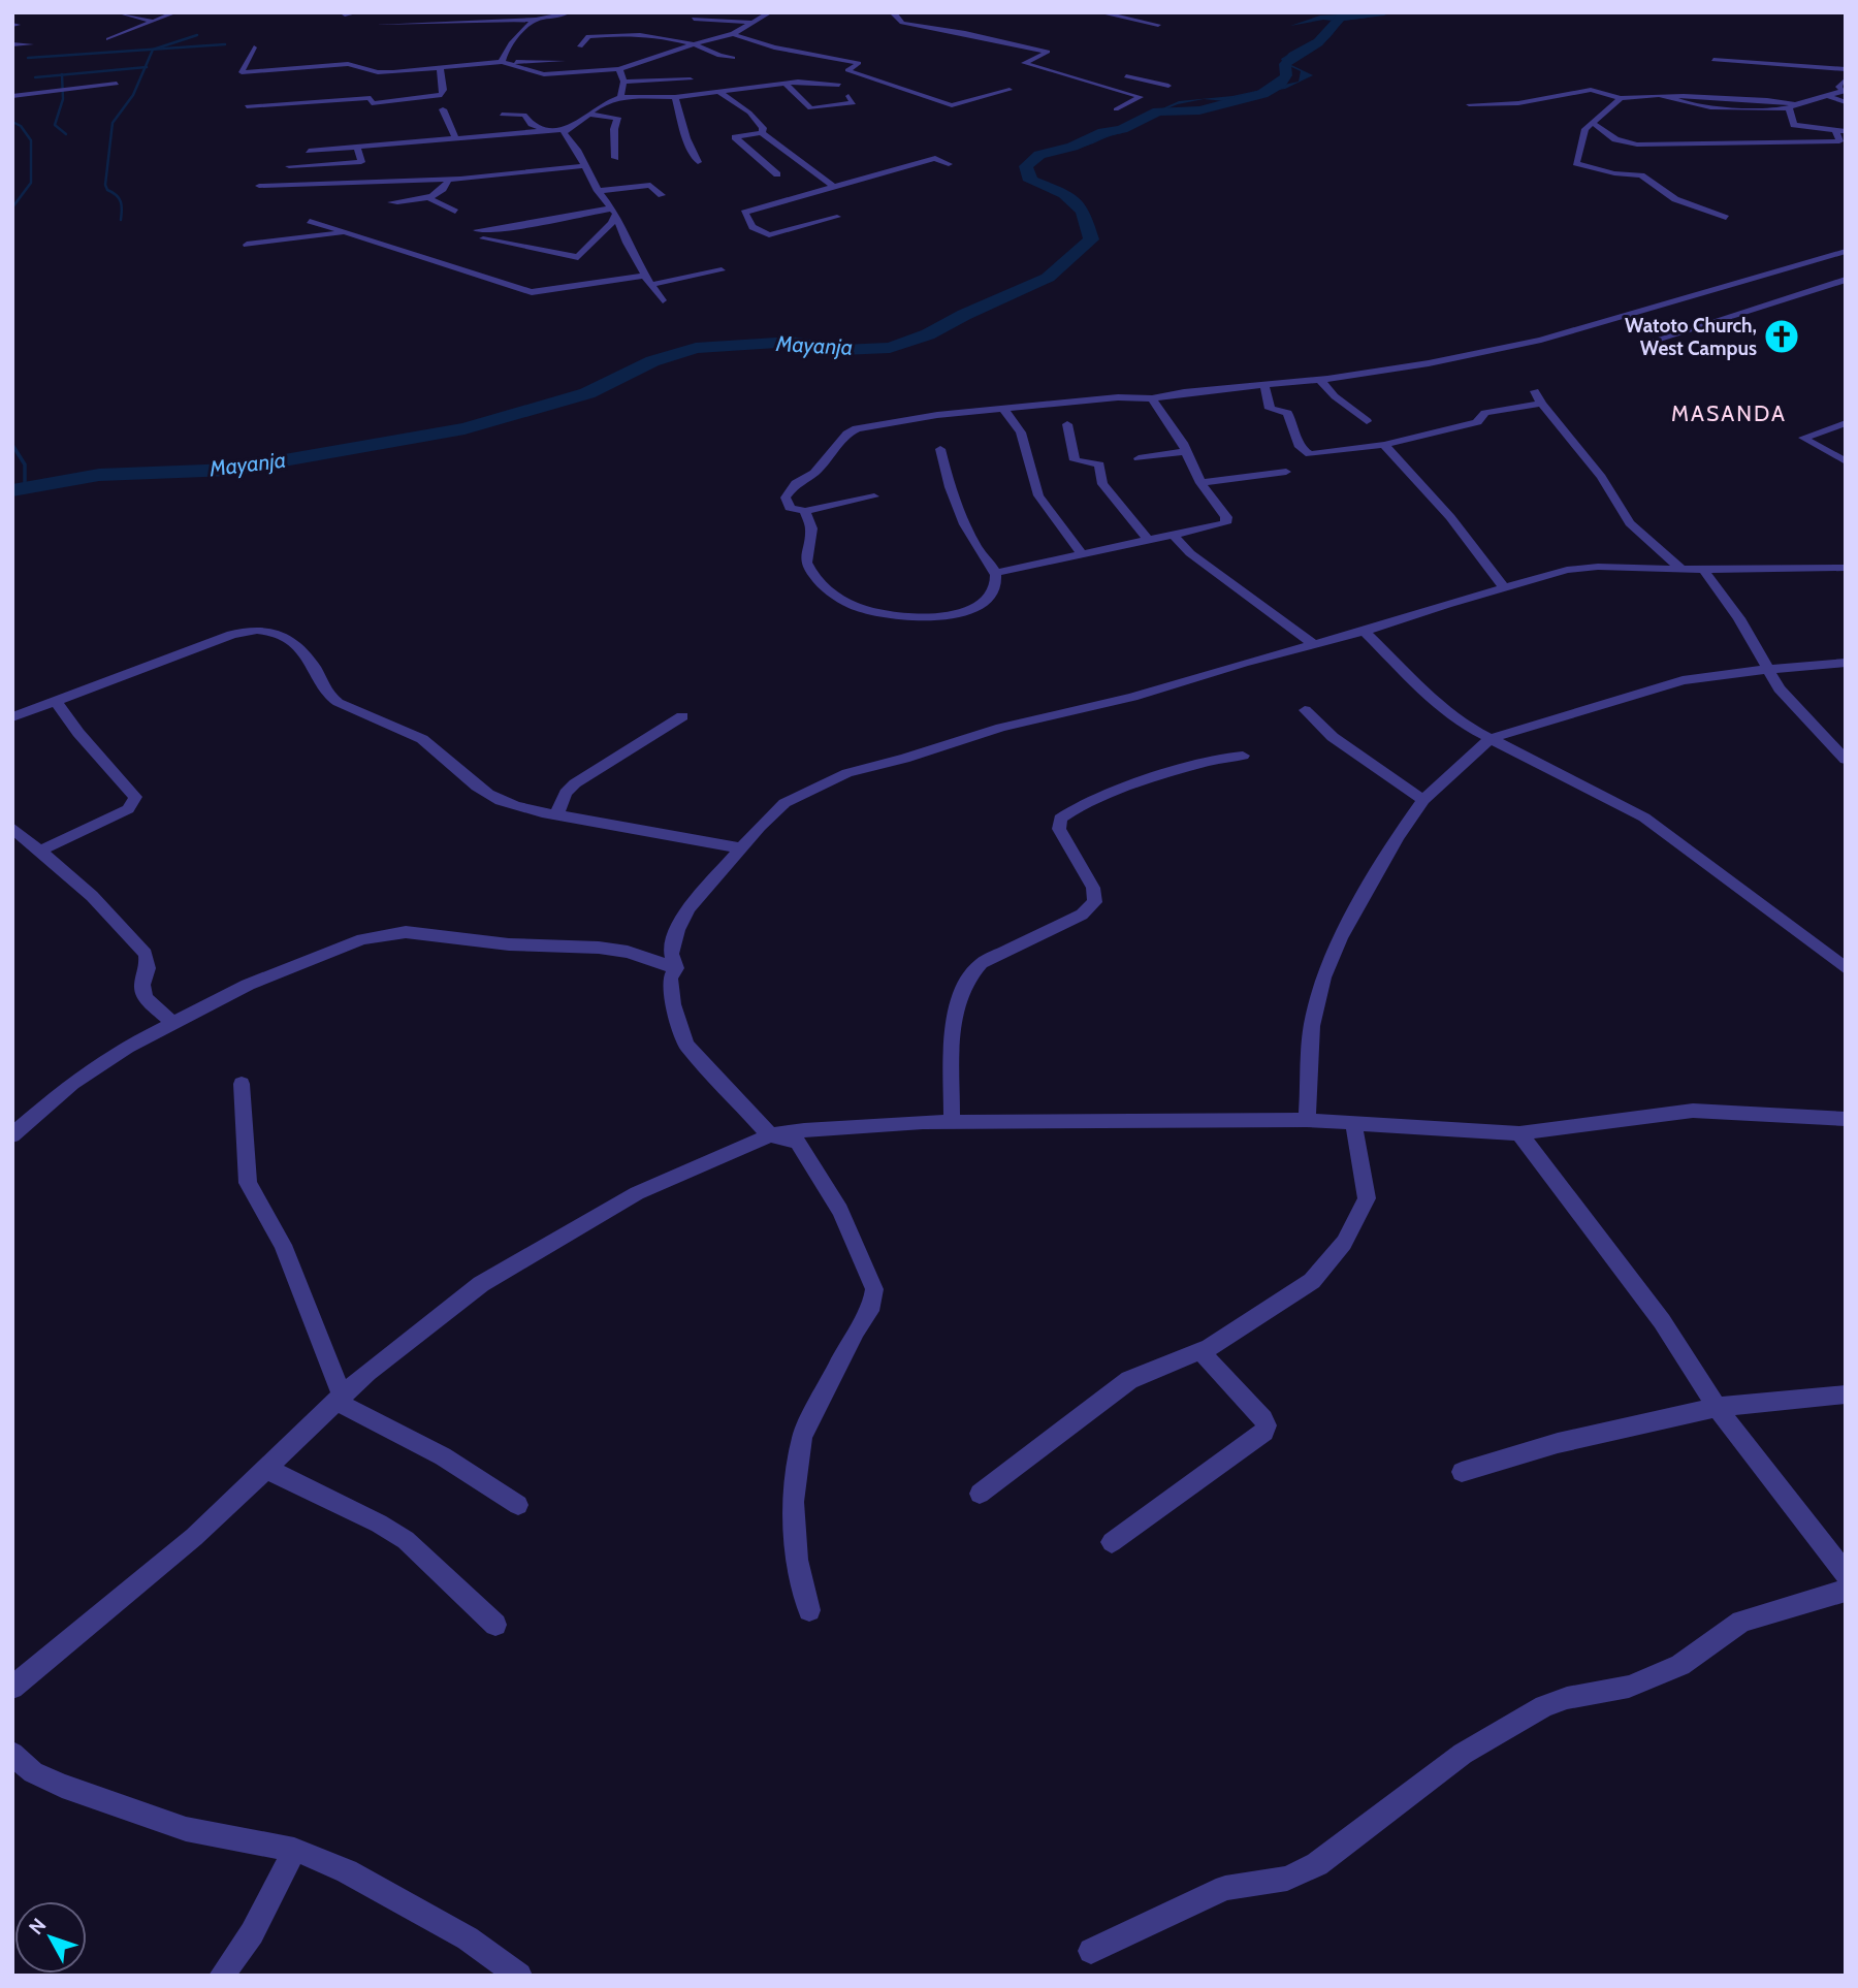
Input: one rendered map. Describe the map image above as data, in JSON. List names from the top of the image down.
{
  "districts": ["MASANDA"],
  "water": ["Mayanja"],
  "places": {
    "church": ["Watoto Church, West Campus"]
  },
  "north": "top left"
}
